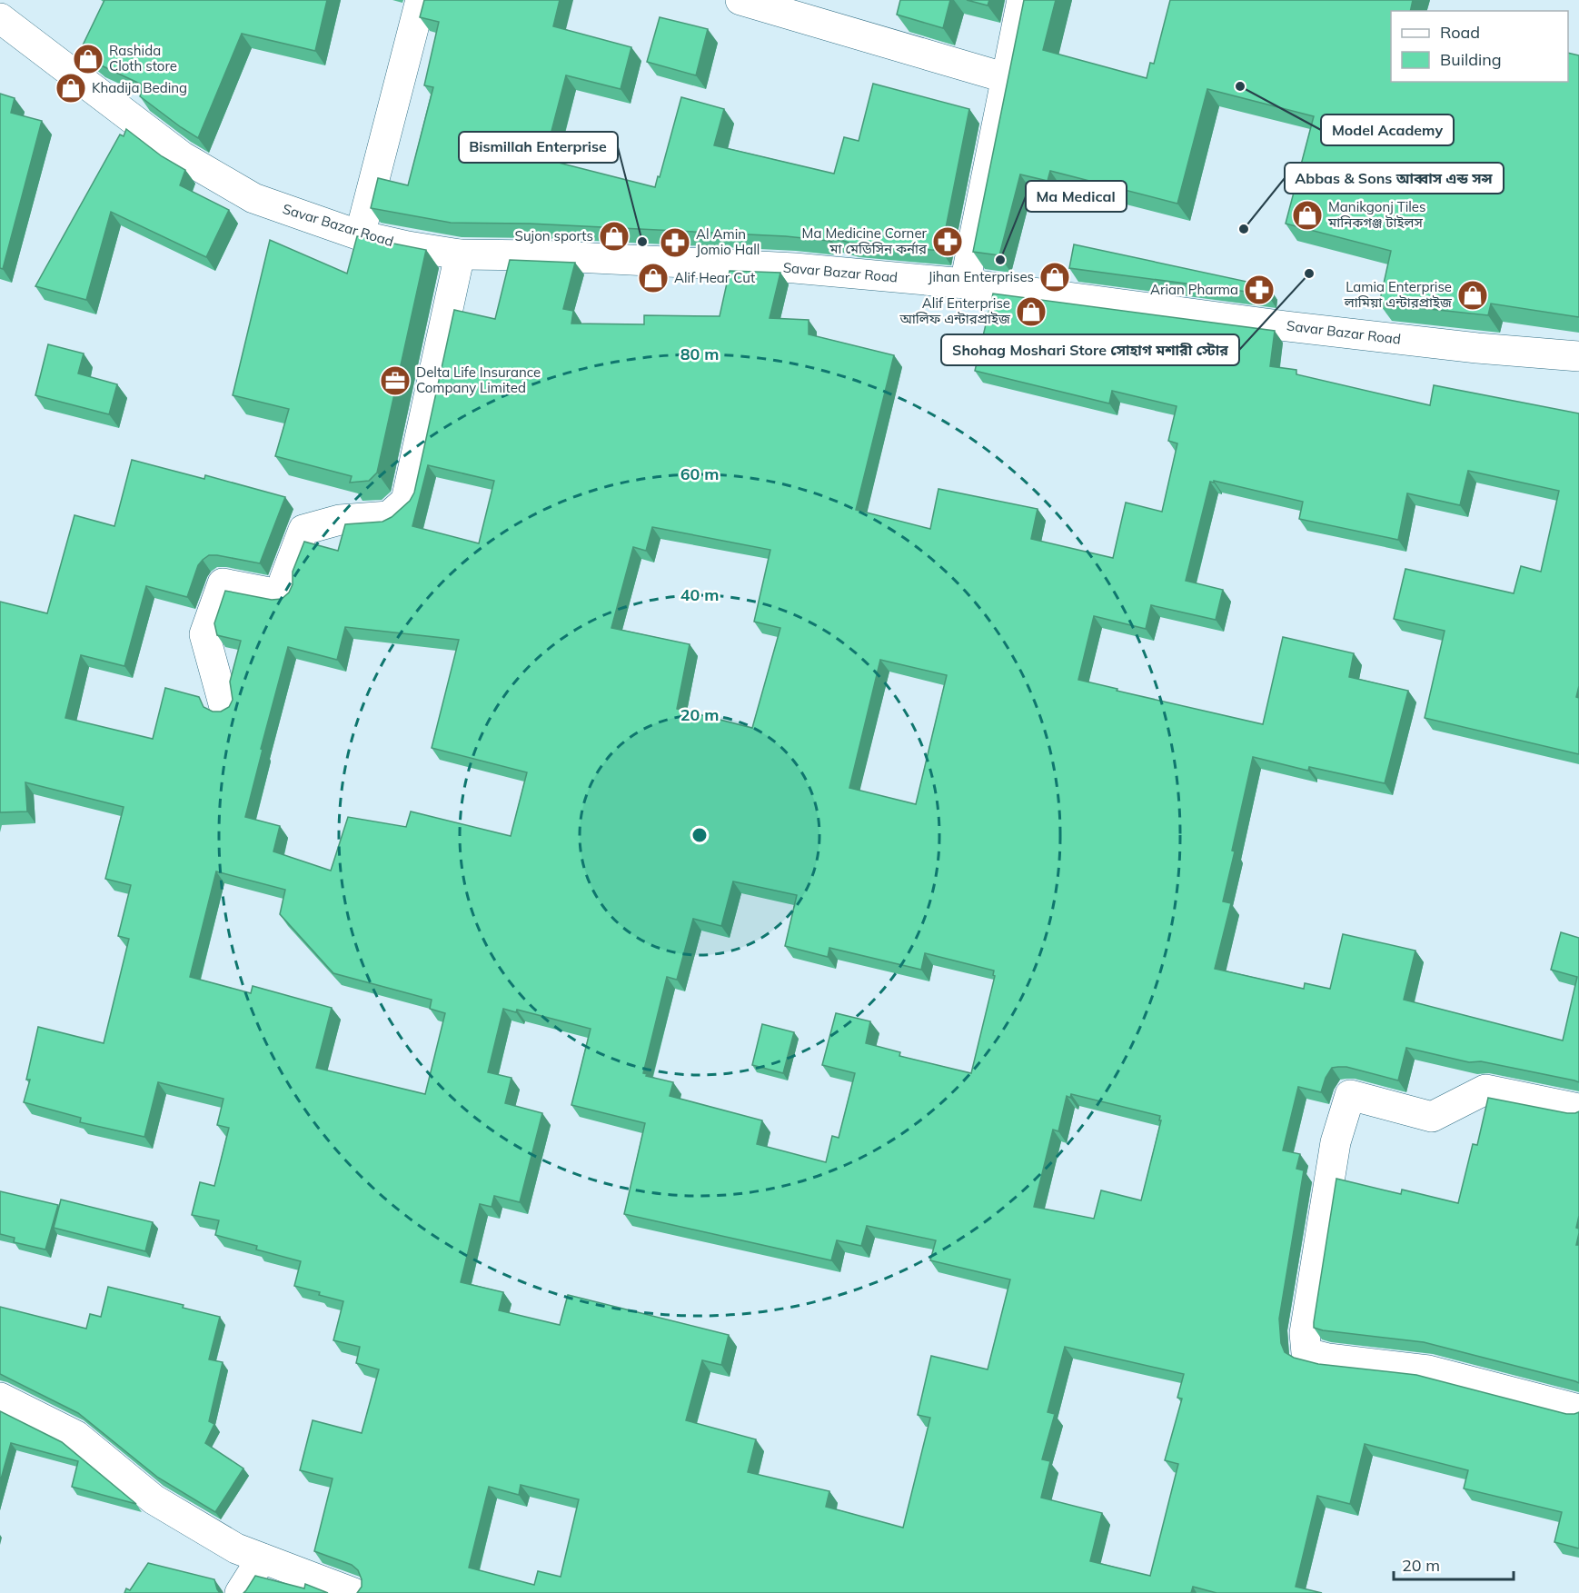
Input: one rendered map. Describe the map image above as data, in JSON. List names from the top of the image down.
{
  "streets": {
    "street": ["Savar Bazar Road"]
  },
  "places": {
    "shop": [
      "Rashida Cloth store",
      "Khadija Beding",
      "Manikgonj Tiles মানিকগঞ্জ টাইলস",
      "Sujon sports",
      "Jihan Enterprises",
      "Alif Hear Cut",
      "Lamia Enterprise লামিয়া এন্টারপ্রাইজ",
      "Alif Enterprise আলিফ এন্টারপ্রাইজ"
    ],
    "other": [
      "Model Academy",
      "Abbas & Sons আব্বাস এন্ড সন্স",
      "Bismillah Enterprise",
      "Ma Medical",
      "Shohag Moshari Store সোহাগ মশারী স্টোর"
    ],
    "pharmacy": ["Ma Medicine Corner মা মেডিসিন কর্নার", "Al Amin Jomio Hall", "Arian Pharma"],
    "office": ["Delta Life Insurance Company Limited"]
  },
  "legend": ["Road", "Building"],
  "scale_bar": "20 m",
  "rings": [
    "80 m",
    "60 m",
    "40 m",
    "20 m"
  ]
}
